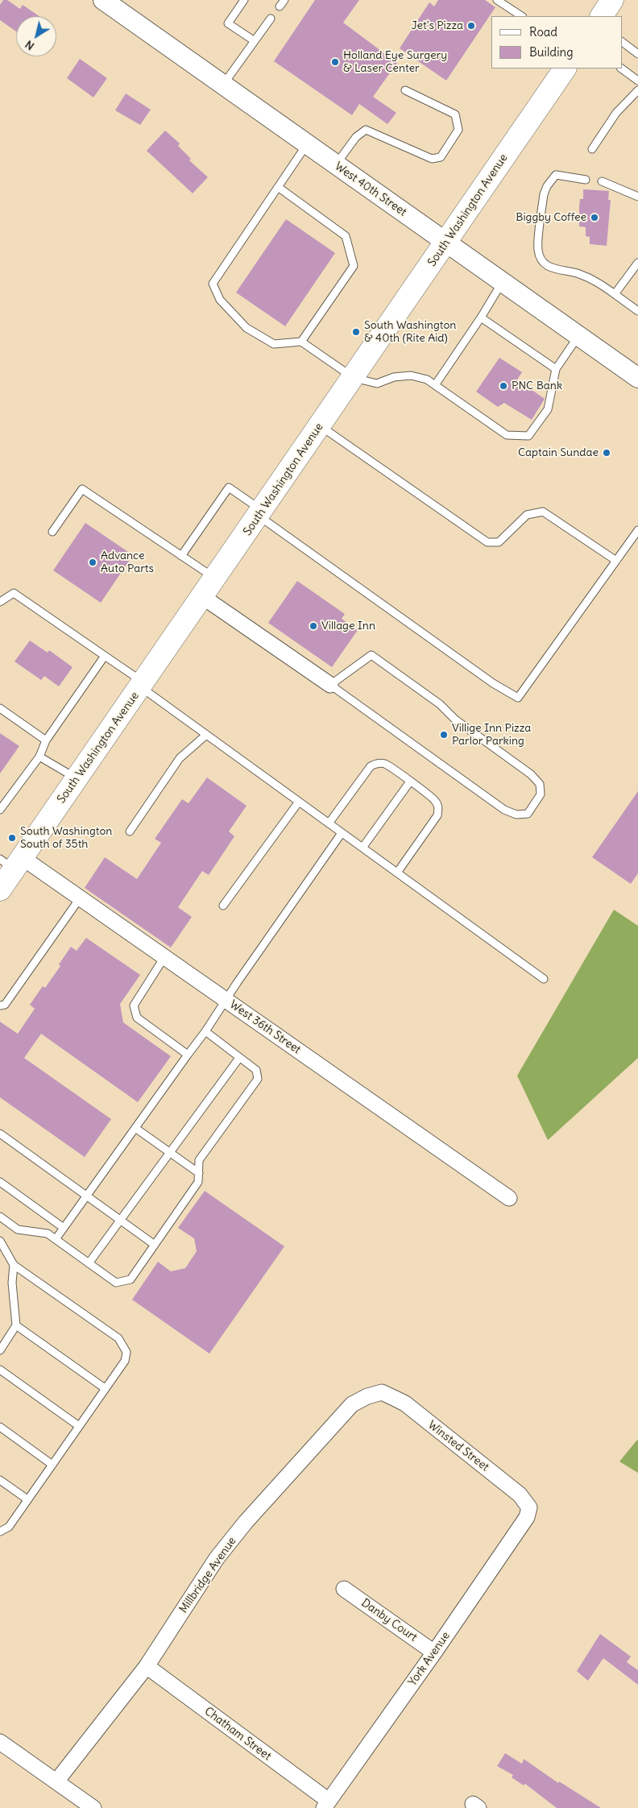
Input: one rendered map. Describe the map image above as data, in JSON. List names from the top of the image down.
{
  "streets": {
    "main road": ["South Washington Avenue"],
    "street": [
      "West 40th Street",
      "West 36th Street",
      "Winsted Street",
      "Millbridge Avenue",
      "Danby Court",
      "York Avenue",
      "Chatham Street"
    ]
  },
  "crossings": [
    ["West 40th Street", "South Washington Avenue"],
    ["South Washington Avenue", "West 36th Street"],
    ["Winsted Street", "Millbridge Avenue"],
    ["Winsted Street", "York Avenue"],
    ["Millbridge Avenue", "Chatham Street"],
    ["Danby Court", "York Avenue"],
    ["York Avenue", "Chatham Street"]
  ],
  "places": [
    "Jet's Pizza",
    "Holland Eye Surgery & Laser Center",
    "Biggby Coffee",
    "South Washington & 40th (Rite Aid)",
    "PNC Bank",
    "Captain Sundae",
    "Advance Auto Parts",
    "Village Inn",
    "Villige Inn Pizza Parlor Parking",
    "South Washington South of 35th"
  ],
  "legend": ["Road", "Building"],
  "north": "bottom left"
}
